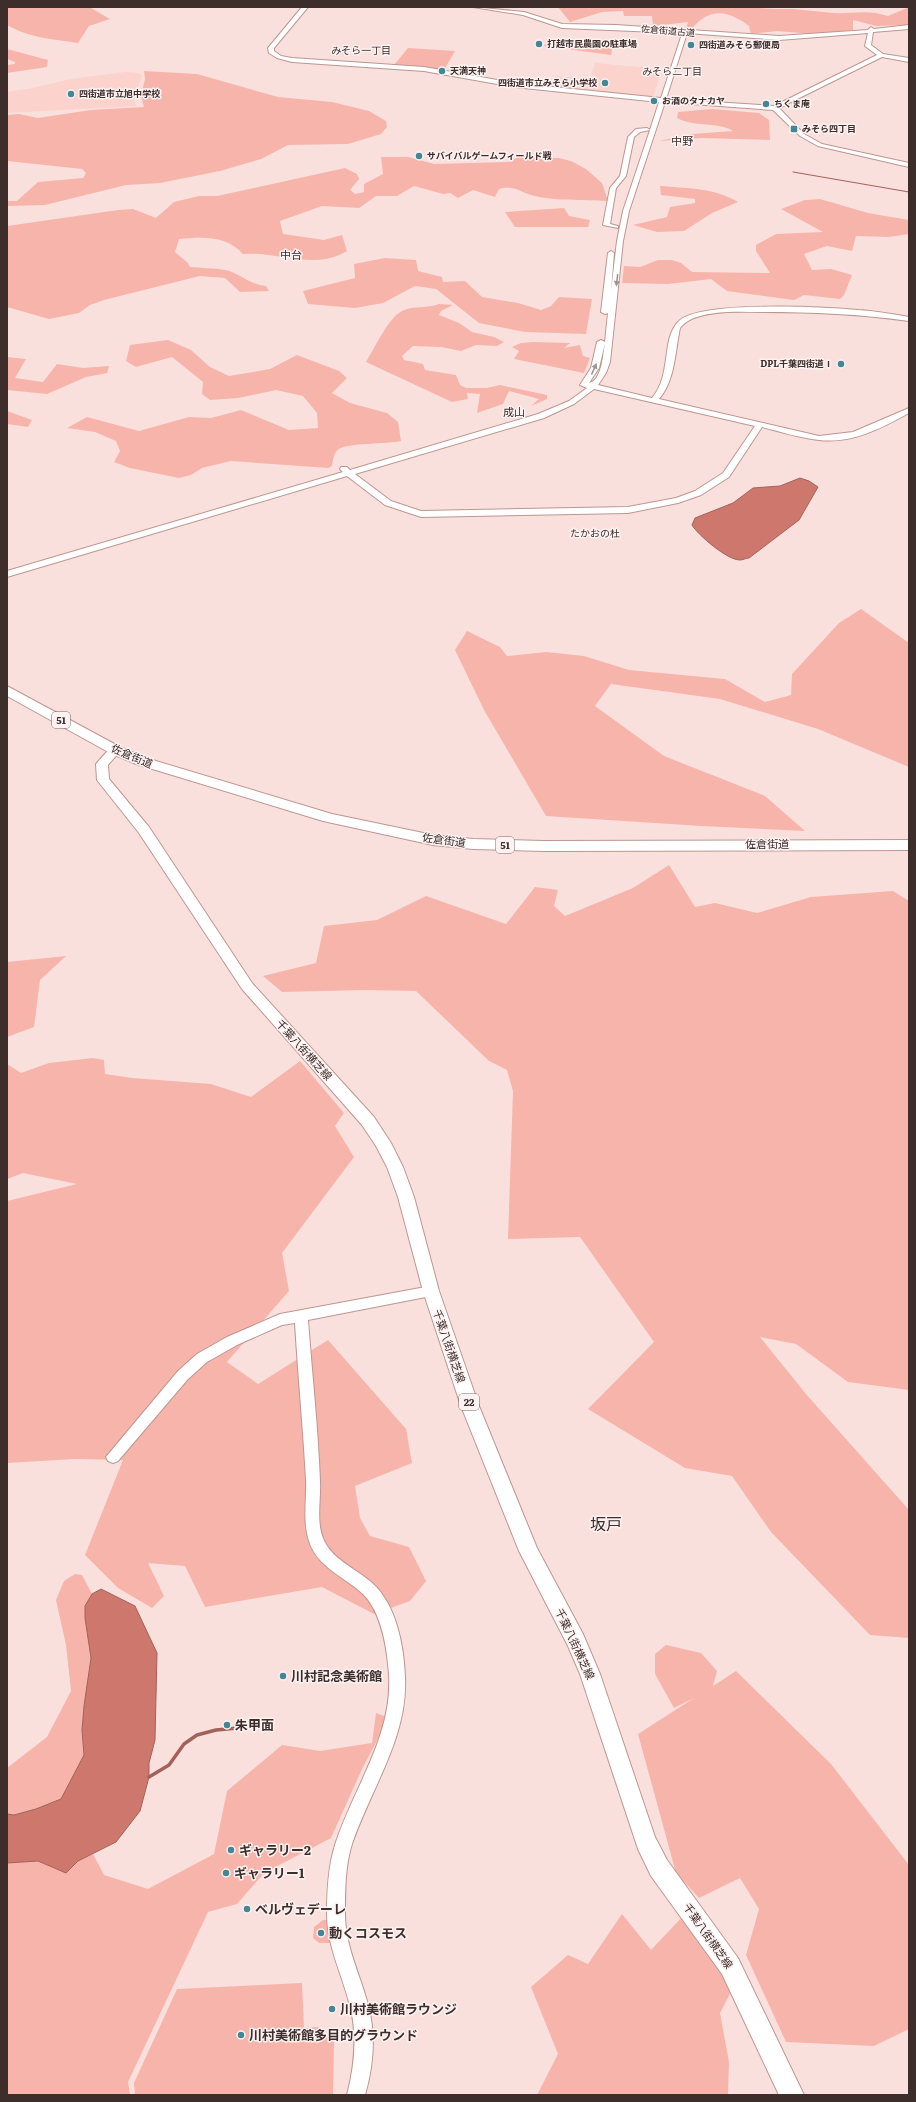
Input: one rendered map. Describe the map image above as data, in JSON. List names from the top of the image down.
{
  "streets": {
    "highway": ["51", "佐倉街道"],
    "main road": ["千葉八街横芝線", "22"],
    "street": ["佐倉街道古道"]
  },
  "crossings": [
    ["佐倉街道", "千葉八街横芝線"]
  ],
  "districts": [
    "みそら一丁目",
    "みそら二丁目",
    "中野",
    "中台",
    "成山",
    "たかおの杜",
    "坂戸"
  ],
  "places": {
    "other": [
      "打越市民農園の駐車場",
      "四街道みそら郵便局",
      "天満天神",
      "四街道市立みそら小学校",
      "四街道市立旭中学校",
      "お酒のタナカヤ",
      "ちくま庵",
      "サバイバルゲームフィールド戦",
      "DPL千葉四街道Ⅰ",
      "川村記念美術館",
      "朱甲面",
      "ギャラリー2",
      "ギャラリー1",
      "ベルヴェデーレ",
      "動くコスモス",
      "川村美術館ラウンジ",
      "川村美術館多目的グラウンド"
    ],
    "transit": ["みそら四丁目"]
  }
}
